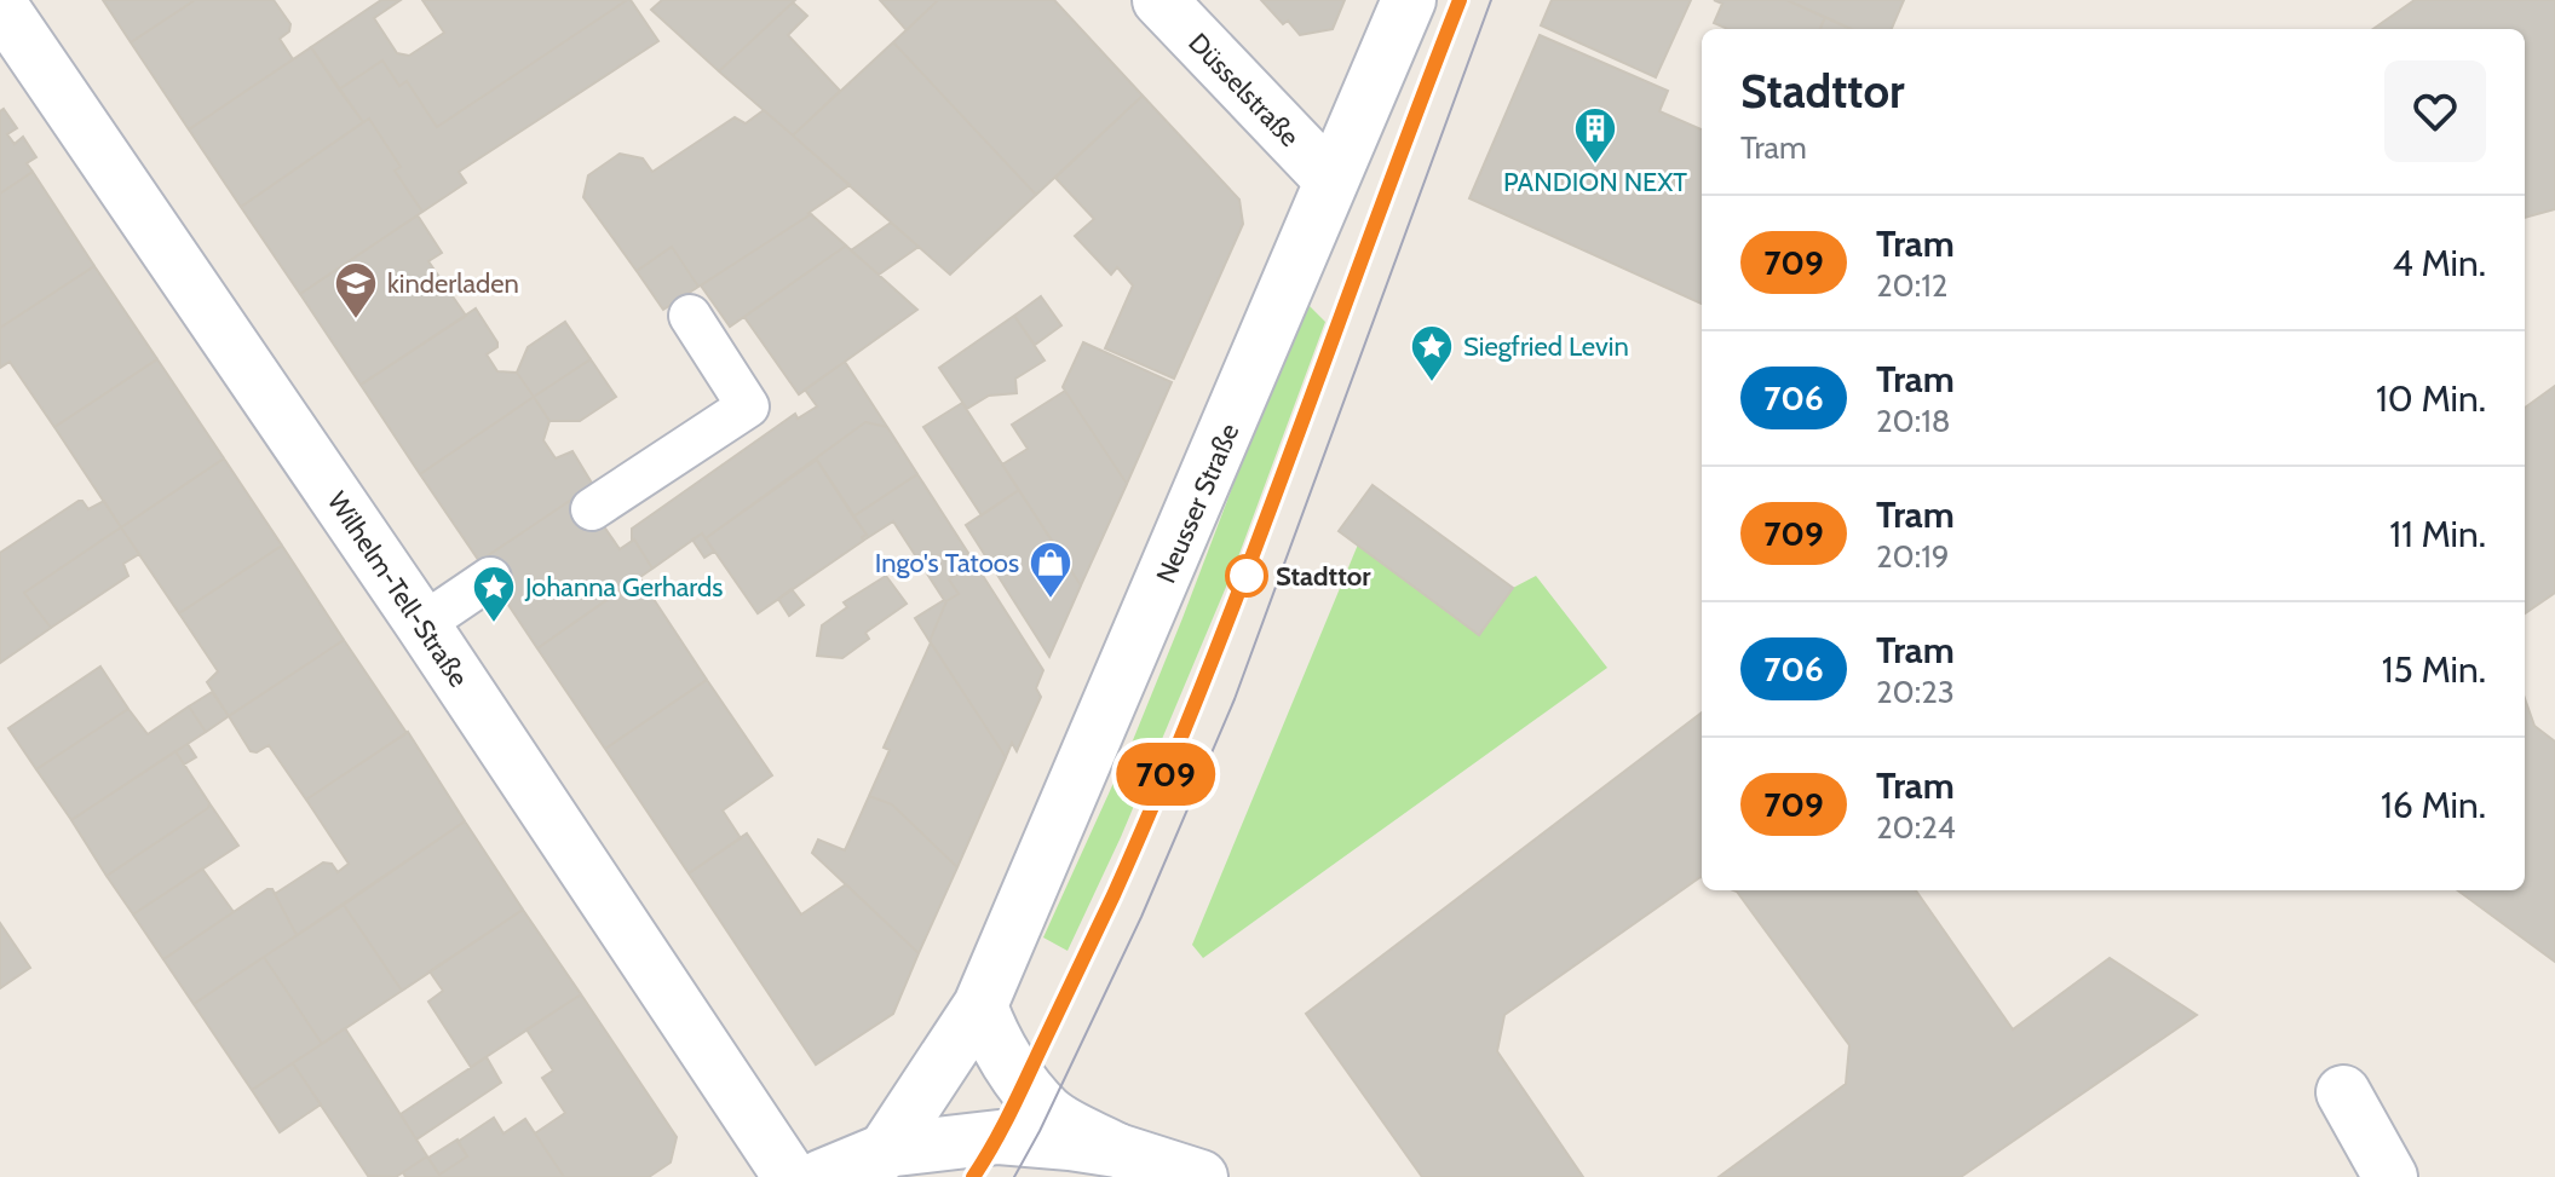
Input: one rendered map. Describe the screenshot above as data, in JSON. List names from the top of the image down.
{
  "streets": {
    "street": ["Düsselstraße", "Neusser Straße", "Wilhelm-Tell-Straße"]
  },
  "crossings": [
    ["Düsselstraße", "Neusser Straße"]
  ],
  "places": {
    "building": ["PANDION NEXT"],
    "school or university": ["kinderladen"],
    "place": ["Siegfried Levin", "Johanna Gerhards"],
    "other": ["Stadttor"],
    "shop": ["Ingo's Tatoos"]
  },
  "lines": ["tram line 709"],
  "page": {
    "on_map": "709",
    "heading": ["Stadttor", "Tram"],
    "list": [
      {
        "mark": "709",
        "name": "Tram",
        "note": "20:12",
        "value": "4 Min."
      },
      {
        "mark": "706",
        "name": "Tram",
        "note": "20:18",
        "value": "10 Min."
      },
      {
        "mark": "709",
        "name": "Tram",
        "note": "20:19",
        "value": "11 Min."
      },
      {
        "mark": "706",
        "name": "Tram",
        "note": "20:23",
        "value": "15 Min."
      },
      {
        "mark": "709",
        "name": "Tram",
        "note": "20:24",
        "value": "16 Min."
      }
    ]
  }
}
